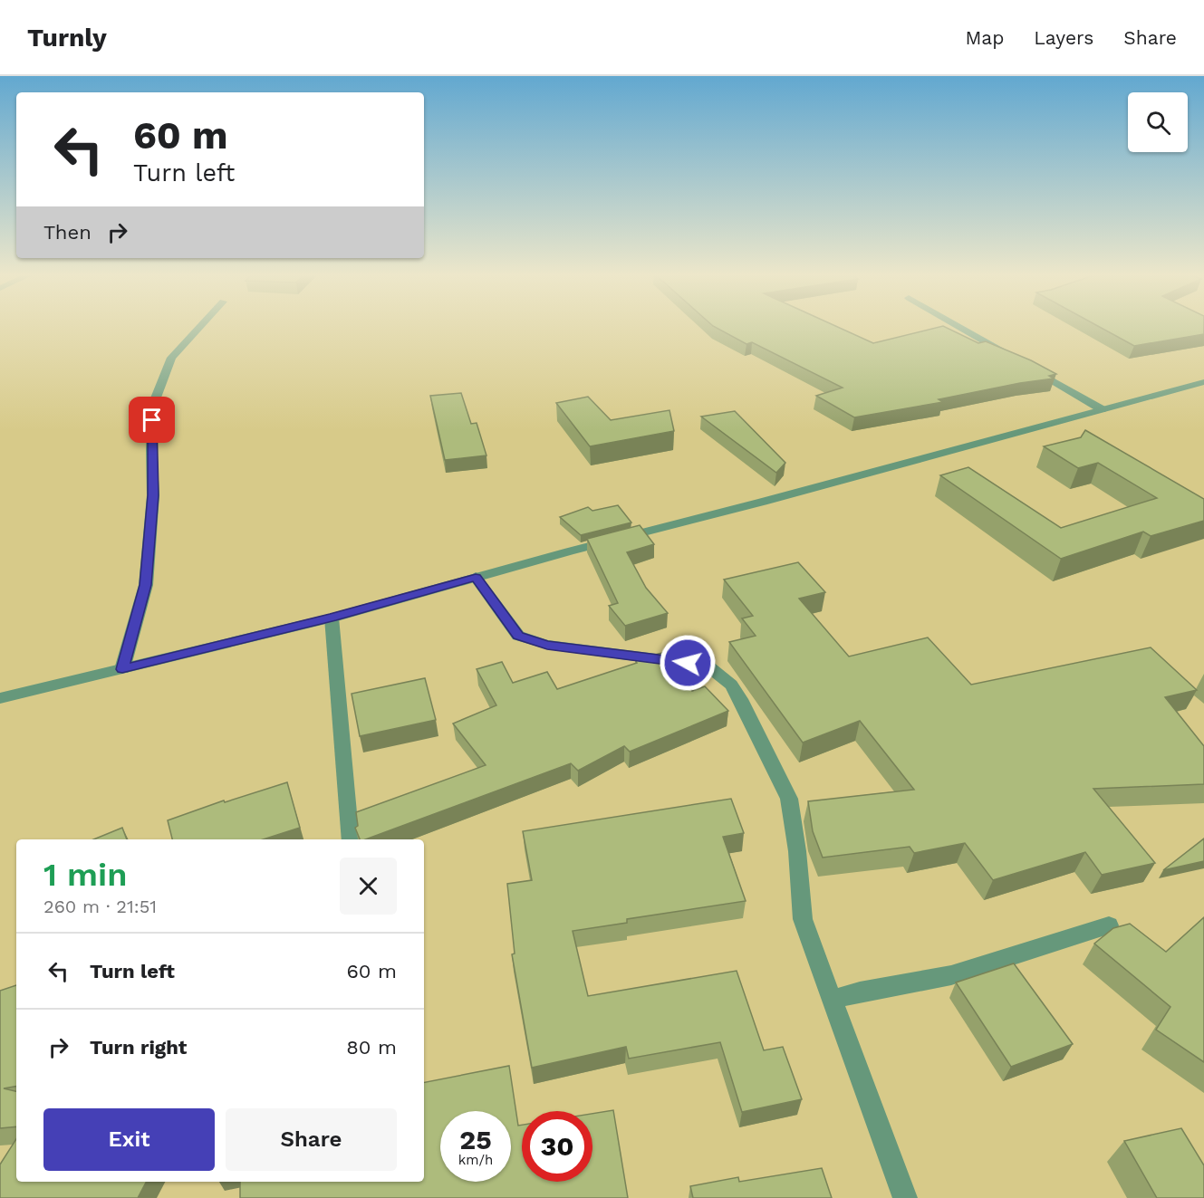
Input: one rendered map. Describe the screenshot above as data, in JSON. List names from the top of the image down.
{
  "page": {
    "header": "Turnly",
    "nav": ["Map", "Layers", "Share"],
    "turn": ["60 m", "Turn left"],
    "then": "Then",
    "heading": ["1 min", "260 m · 21:51"],
    "list": [
      {
        "name": "Turn left",
        "value": "60 m"
      },
      {
        "name": "Turn right",
        "value": "80 m"
      }
    ],
    "buttons": ["Exit", "Share"],
    "speed": "25 km/h",
    "limit": "30"
  }
}
